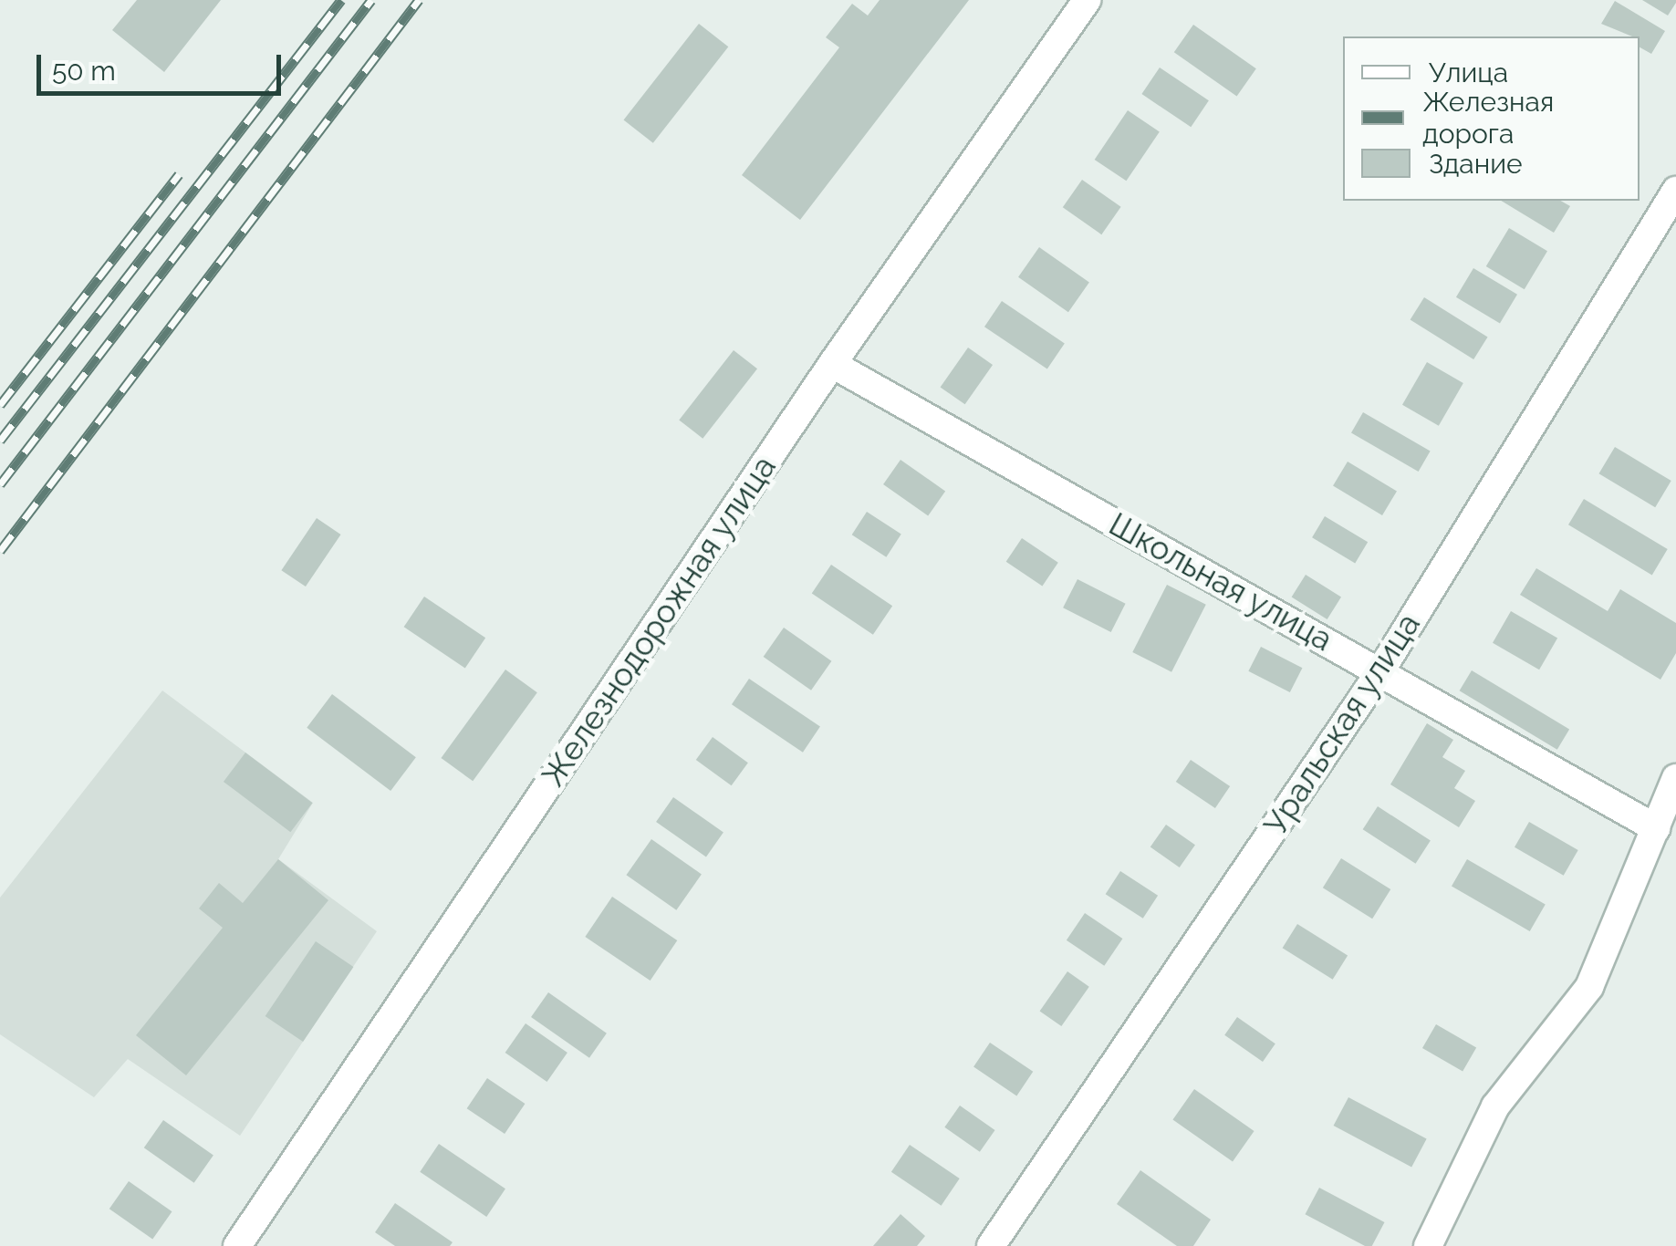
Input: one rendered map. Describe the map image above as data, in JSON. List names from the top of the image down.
{
  "streets": {
    "street": ["Школьная улица", "Железнодорожная улица", "Уральская улица"]
  },
  "crossings": [
    ["Школьная улица", "Железнодорожная улица"],
    ["Школьная улица", "Уральская улица"]
  ],
  "legend": ["Улица", "Железная дорога", "Здание"],
  "scale_bar": "50 m"
}
